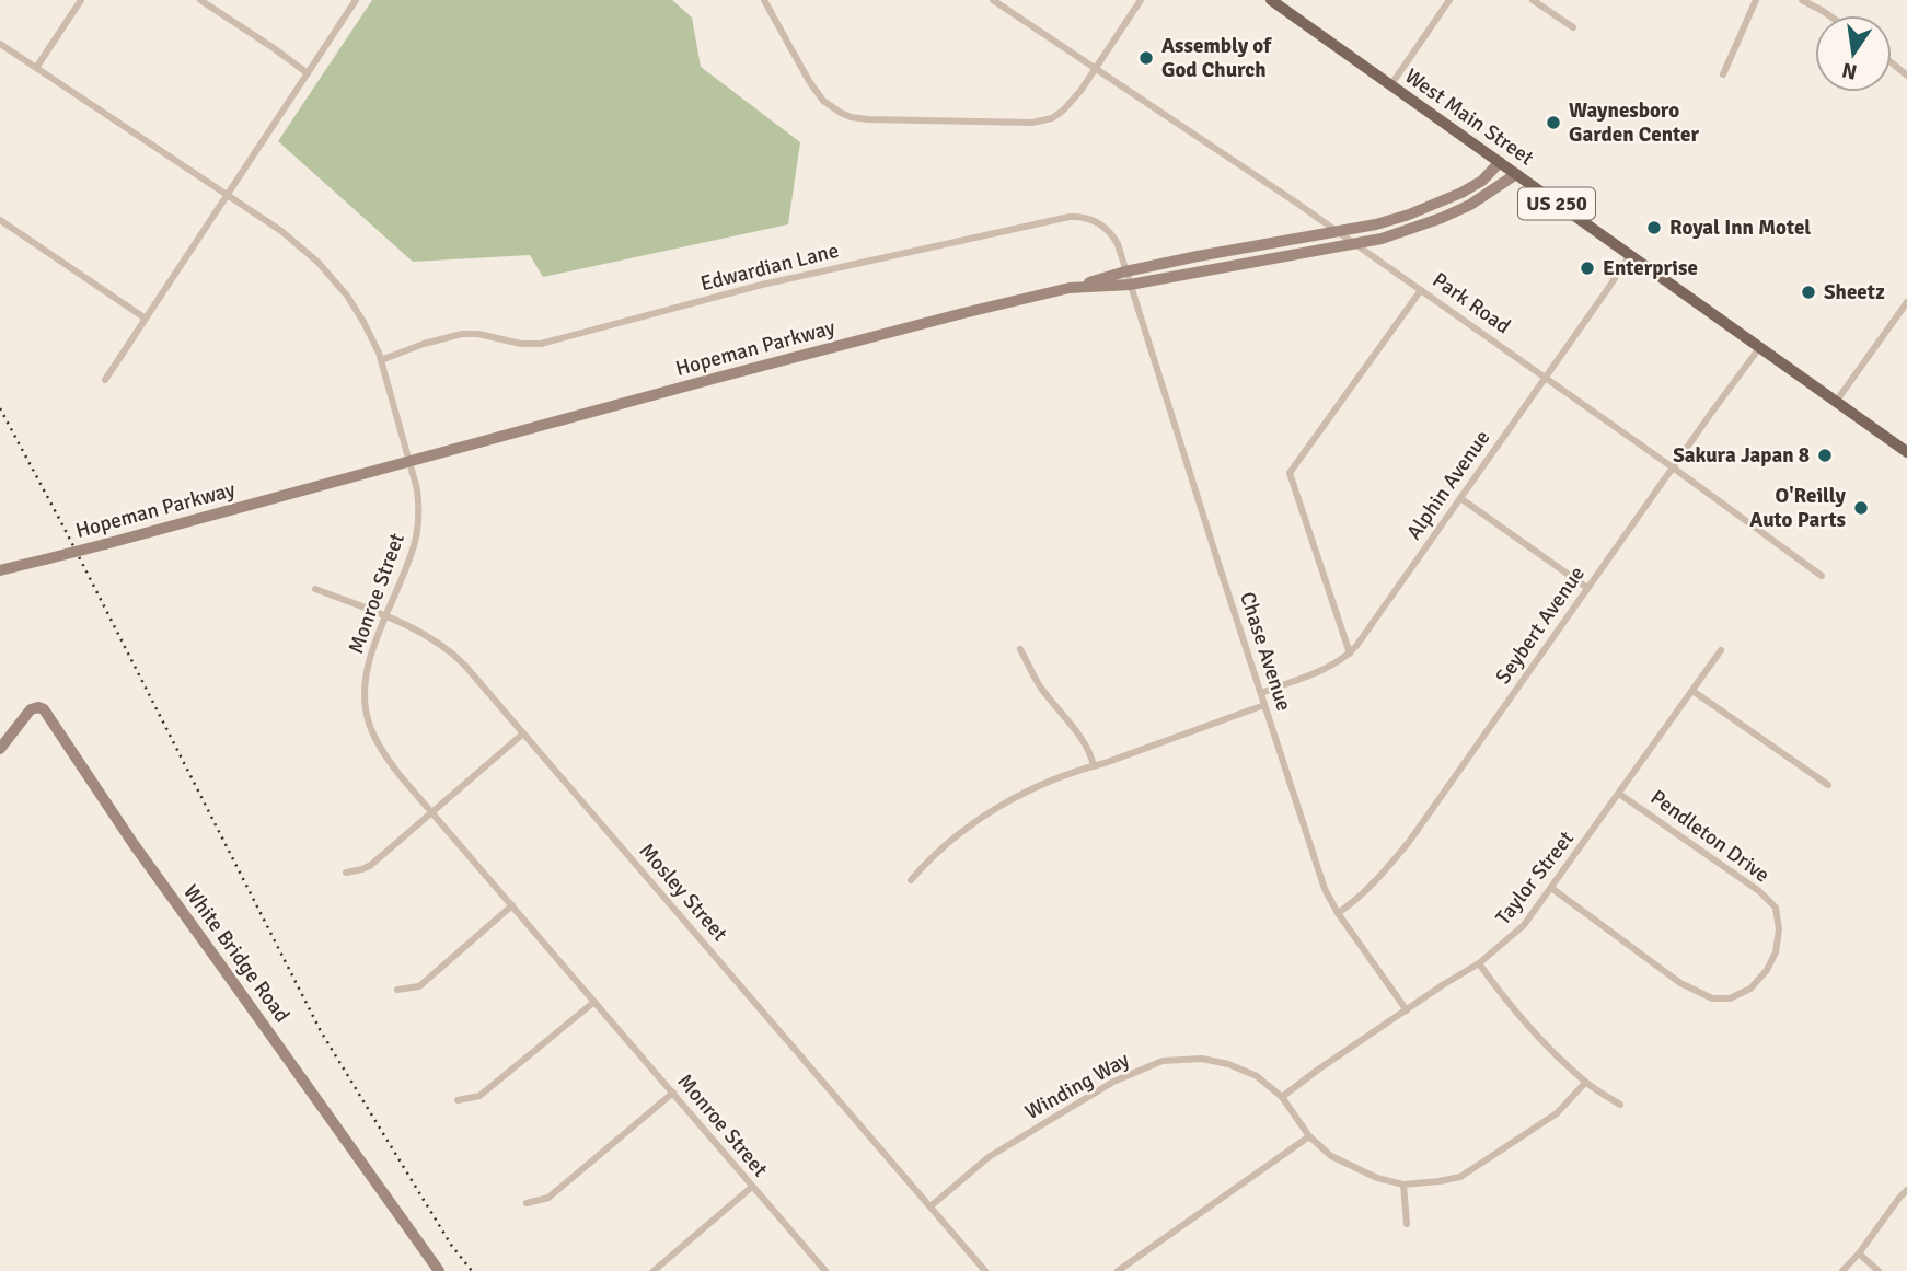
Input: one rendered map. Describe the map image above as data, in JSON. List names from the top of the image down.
{
  "streets": {
    "main road": [
      "West Main Street",
      "US 250",
      "Hopeman Parkway",
      "White Bridge Road"
    ],
    "street": [
      "Edwardian Lane",
      "Park Road",
      "Alphin Avenue",
      "Monroe Street",
      "Seybert Avenue",
      "Chase Avenue",
      "Pendleton Drive",
      "Taylor Street",
      "Mosley Street",
      "Winding Way"
    ]
  },
  "crossings": [
    ["West Main Street", "Hopeman Parkway"],
    ["West Main Street", "Alphin Avenue"],
    ["West Main Street", "Seybert Avenue"],
    ["Edwardian Lane", "Hopeman Parkway"],
    ["Edwardian Lane", "Monroe Street"],
    ["Edwardian Lane", "Chase Avenue"],
    ["Park Road", "Hopeman Parkway"],
    ["Park Road", "Alphin Avenue"],
    ["Park Road", "Seybert Avenue"],
    ["Hopeman Parkway", "Monroe Street"],
    ["Hopeman Parkway", "Chase Avenue"],
    ["Alphin Avenue", "Chase Avenue"],
    ["Monroe Street", "Mosley Street"],
    ["Seybert Avenue", "Chase Avenue"],
    ["Chase Avenue", "Taylor Street"],
    ["Pendleton Drive", "Taylor Street"],
    ["Taylor Street", "Winding Way"],
    ["Mosley Street", "Winding Way"]
  ],
  "places": [
    "Assembly of God Church",
    "Waynesboro Garden Center",
    "Royal Inn Motel",
    "Enterprise",
    "Sheetz",
    "Sakura Japan 8",
    "O'Reilly Auto Parts"
  ],
  "north": "bottom"
}
